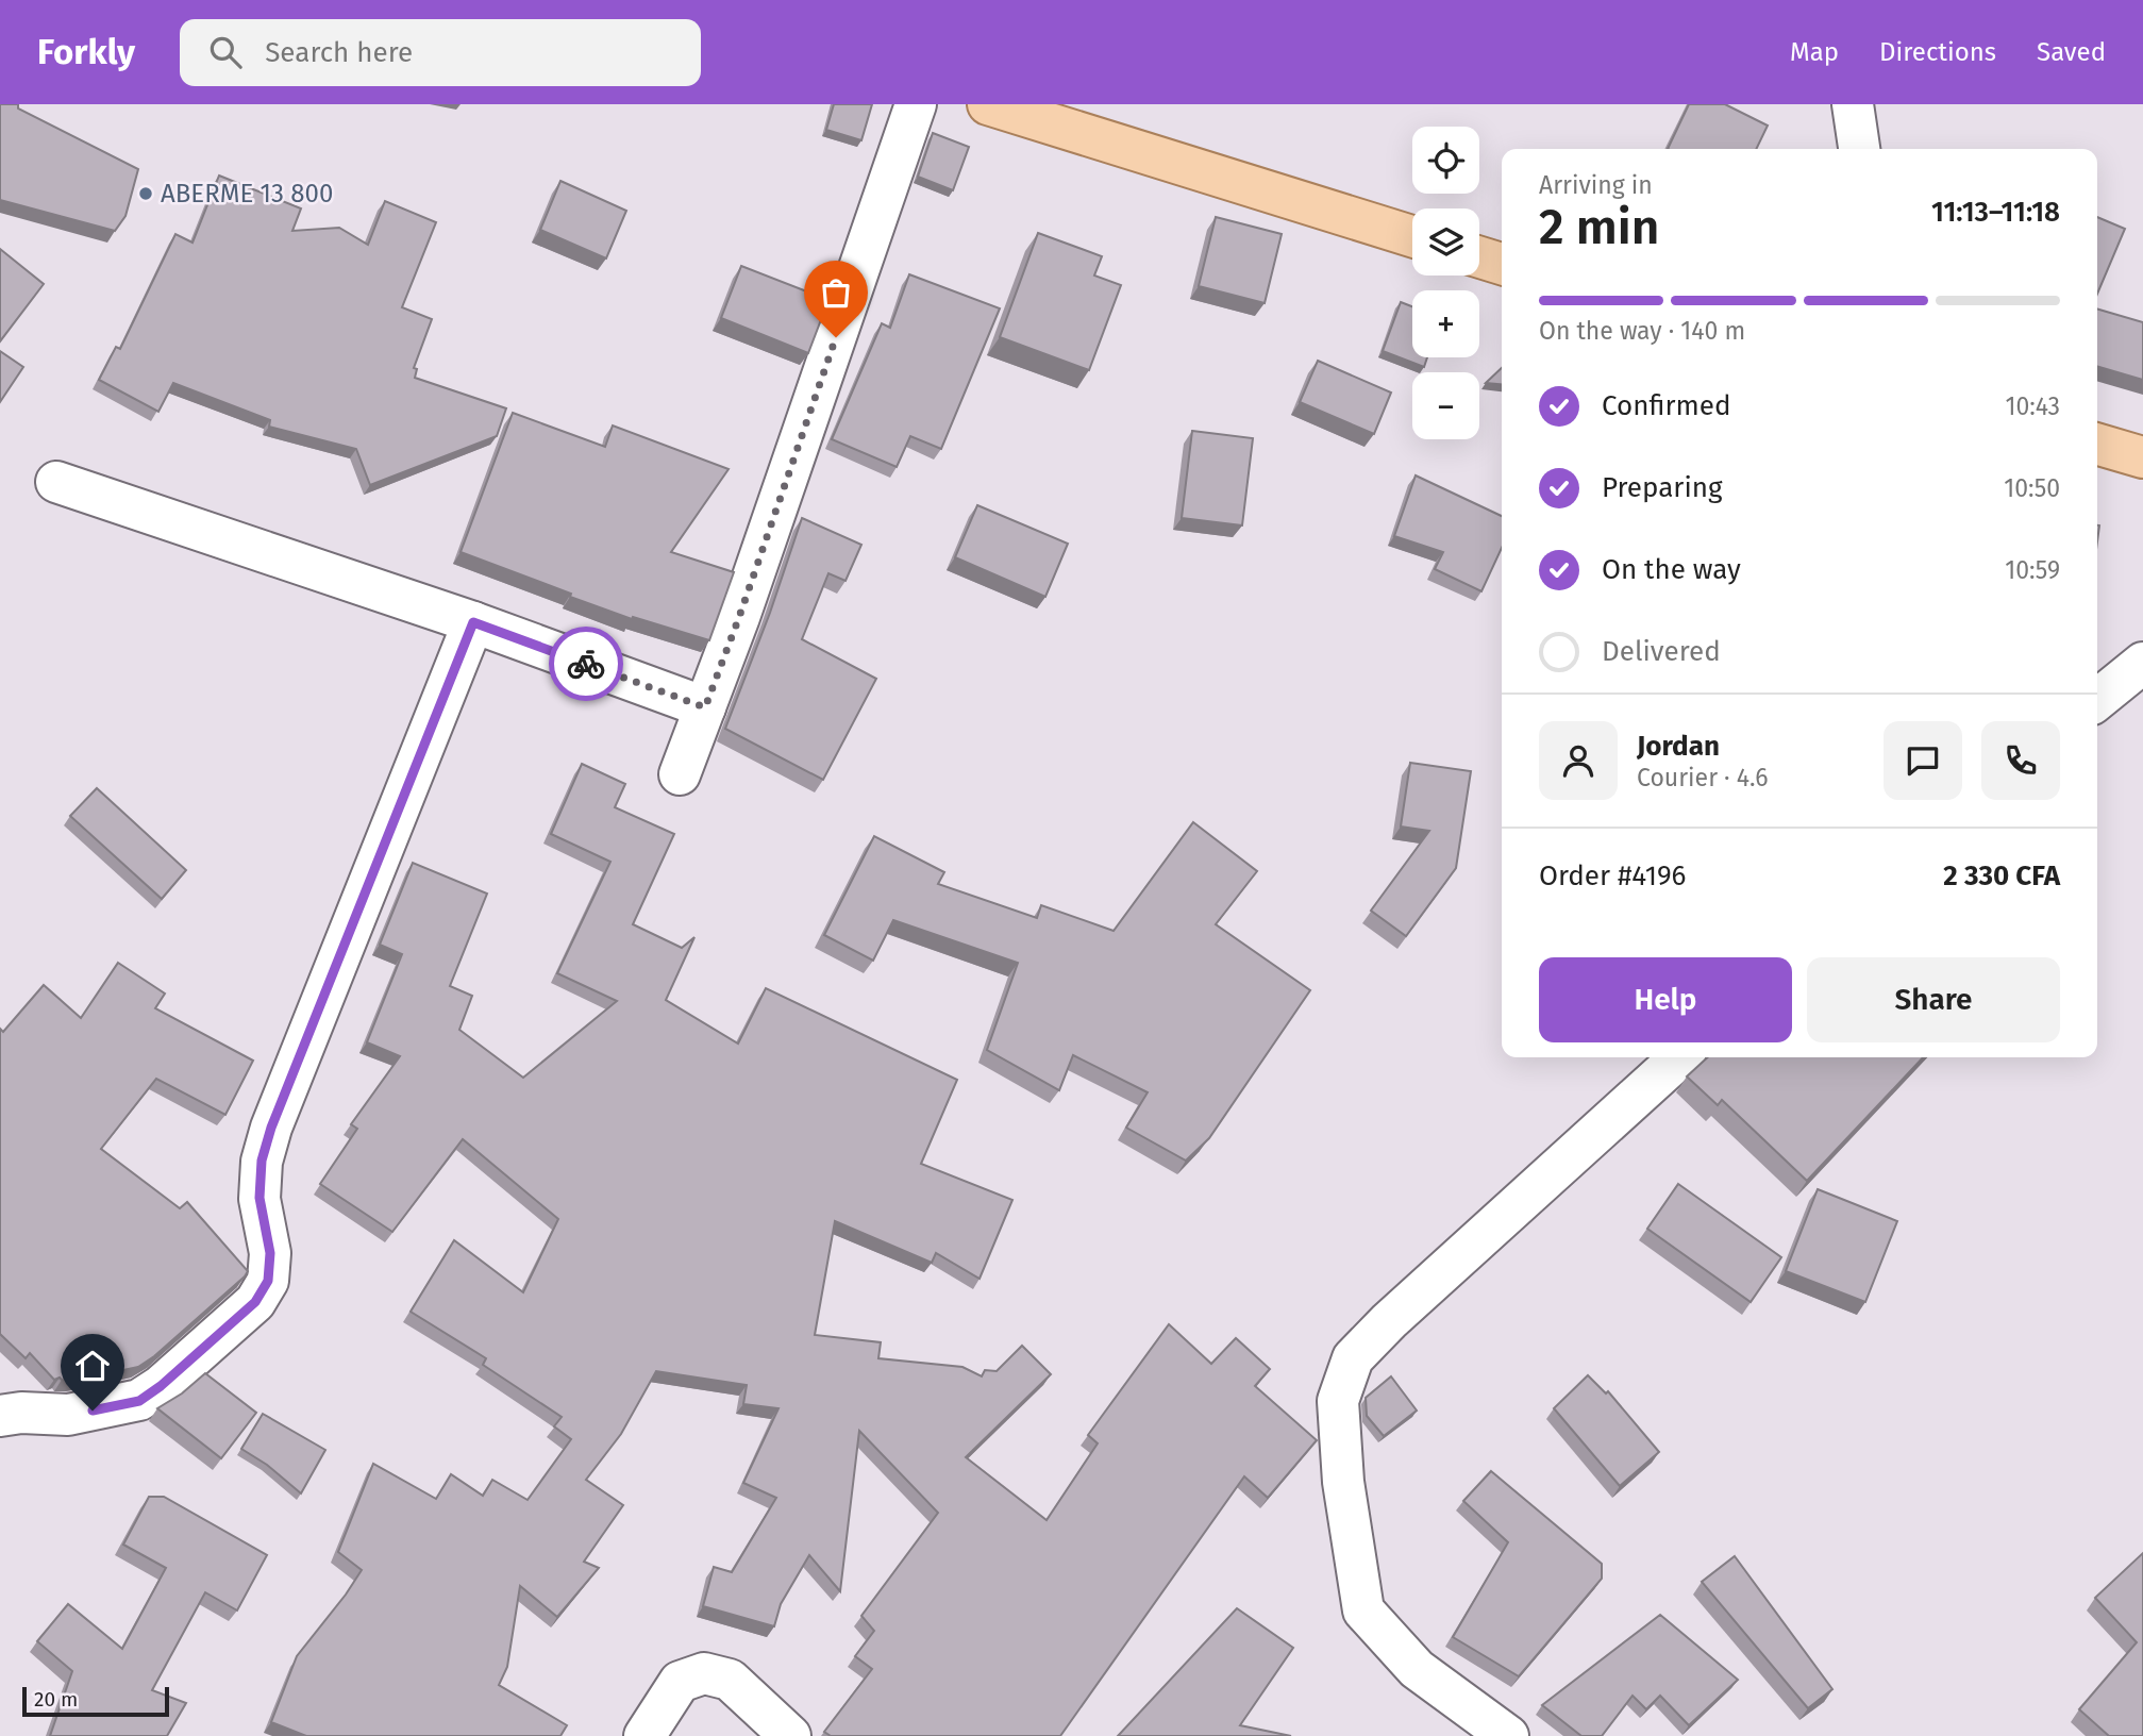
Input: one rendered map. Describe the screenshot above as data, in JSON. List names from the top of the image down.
{
  "places": ["ABERME 13 800"],
  "scale_bar": "20 m",
  "page": {
    "header": "Forkly",
    "search": "Search here",
    "nav": ["Map", "Directions", "Saved"],
    "map_buttons": ["+", "−"],
    "heading": ["2 min", "Arriving in", "11:13–11:18"],
    "panel": [
      "Jordan",
      "Courier · 4.6",
      "Order #4196",
      "2 330 CFA"
    ],
    "bar": "On the way · 140 m",
    "list": [
      ["Confirmed", "10:43"],
      ["Preparing", "10:50"],
      ["On the way", "10:59"],
      "Delivered"
    ],
    "buttons": ["Help", "Share"],
    "scale": "20 m"
  }
}
